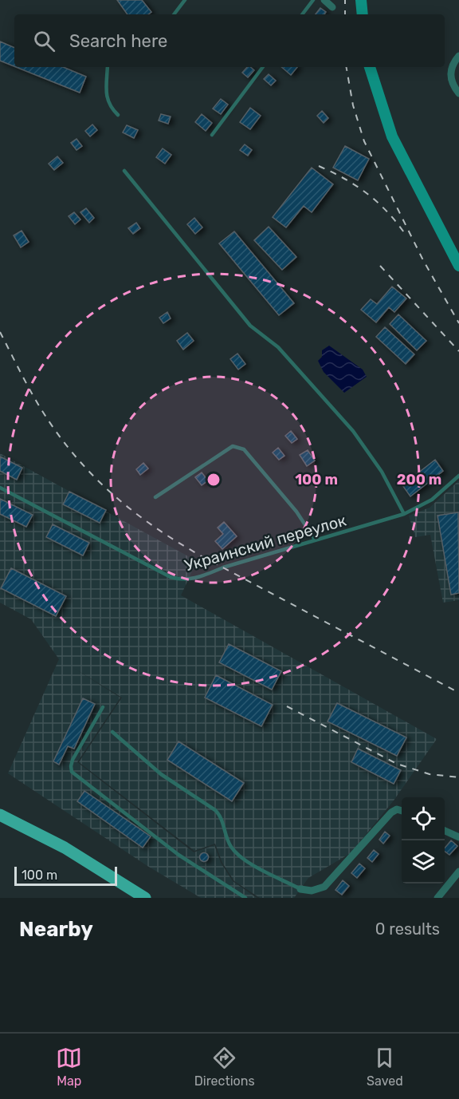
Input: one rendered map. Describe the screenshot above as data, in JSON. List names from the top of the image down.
{
  "streets": {
    "lane": ["Украинский переулок"]
  },
  "scale_bar": "100 m",
  "page": {
    "search": "Search here",
    "scale": "100 m",
    "heading": ["Nearby", "0 results"],
    "nav": ["Map", "Directions", "Saved"]
  },
  "rings": ["100 m", "200 m"]
}
